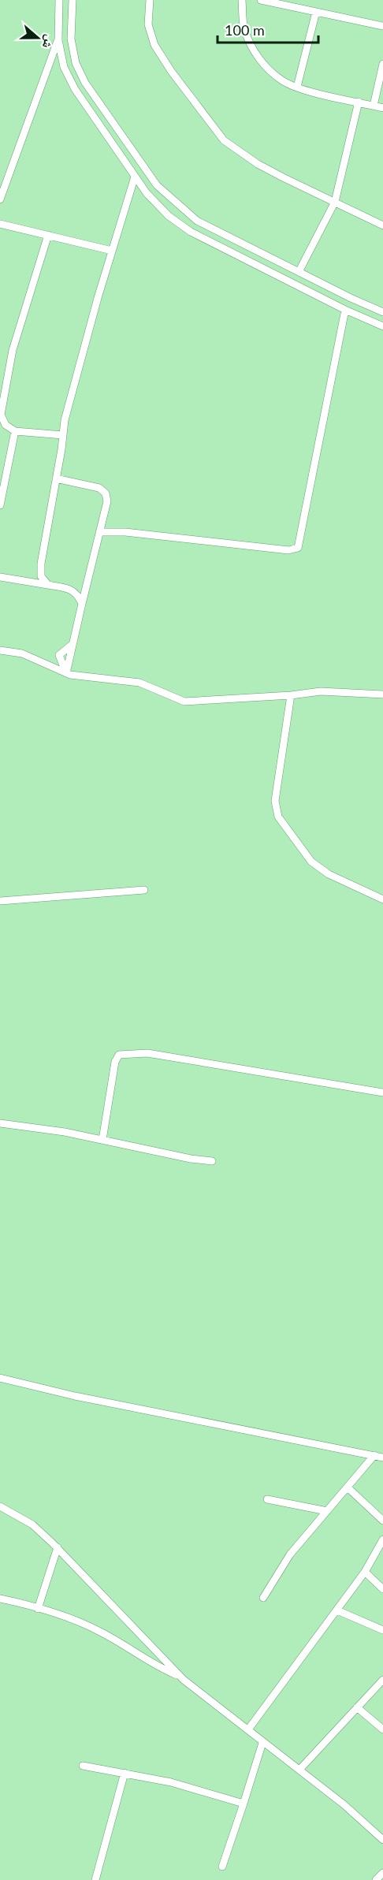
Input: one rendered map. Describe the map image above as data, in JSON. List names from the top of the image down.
{
  "scale_bar": "100 m",
  "north": "right"
}
